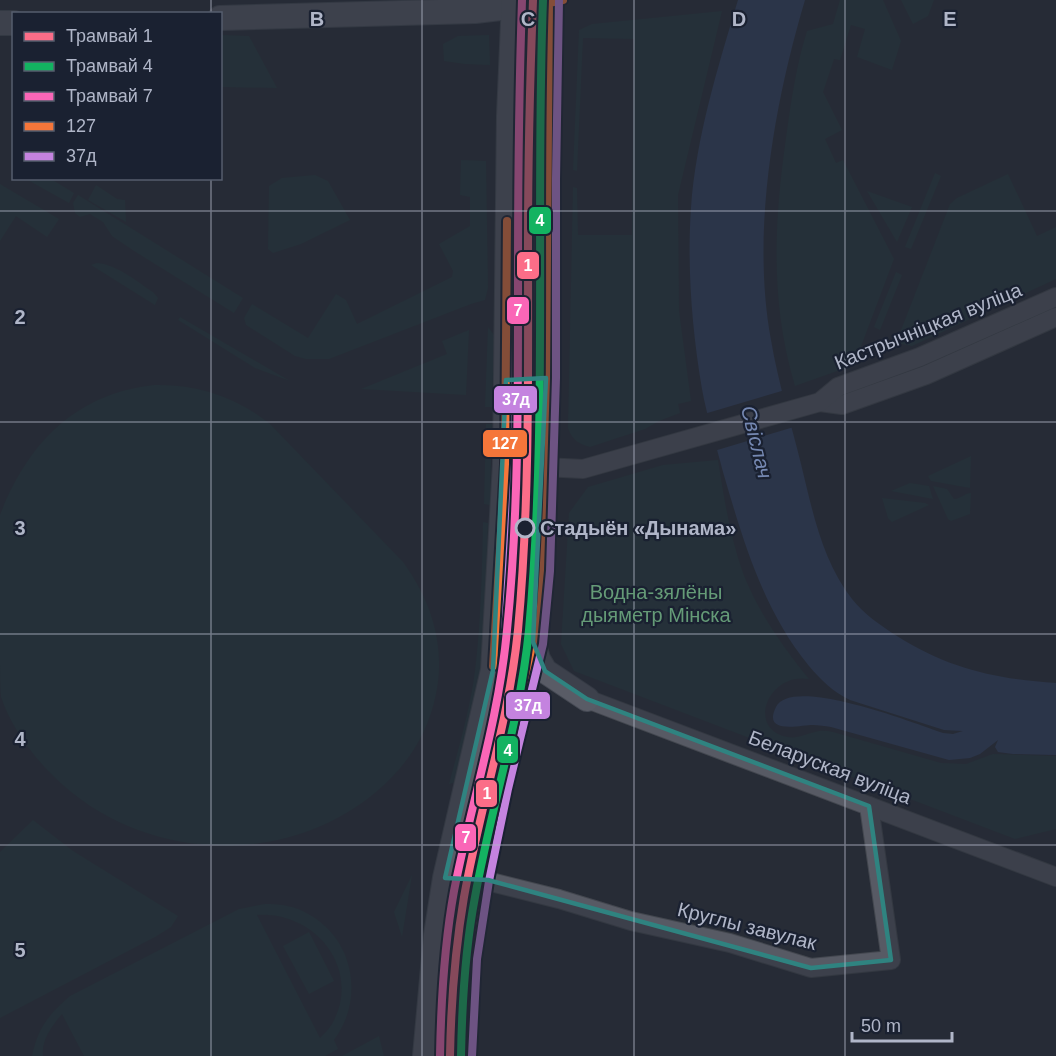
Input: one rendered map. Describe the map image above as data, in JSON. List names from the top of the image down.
{
  "streets": {
    "street": ["Кастрычніцкая вуліца", "Беларуская вуліца", "Круглы завулак"]
  },
  "crossings": [
    ["Беларуская вуліца", "Круглы завулак"]
  ],
  "water": ["Свіслач"],
  "parks": ["Водна-зялёны дыяметр Мінска"],
  "places": ["Стадыён «Дынама»"],
  "lines": [
    "tram line 1",
    "tram line 4",
    "tram line 7",
    "transit line 127",
    "transit line 37д"
  ],
  "legend": [
    "Трамвай 1",
    "Трамвай 4",
    "Трамвай 7",
    "127",
    "37д"
  ],
  "scale_bar": "50 m",
  "grid": {
    "columns": [
      "B",
      "C",
      "D",
      "E"
    ],
    "rows": [
      "2",
      "3",
      "4",
      "5"
    ]
  }
}
